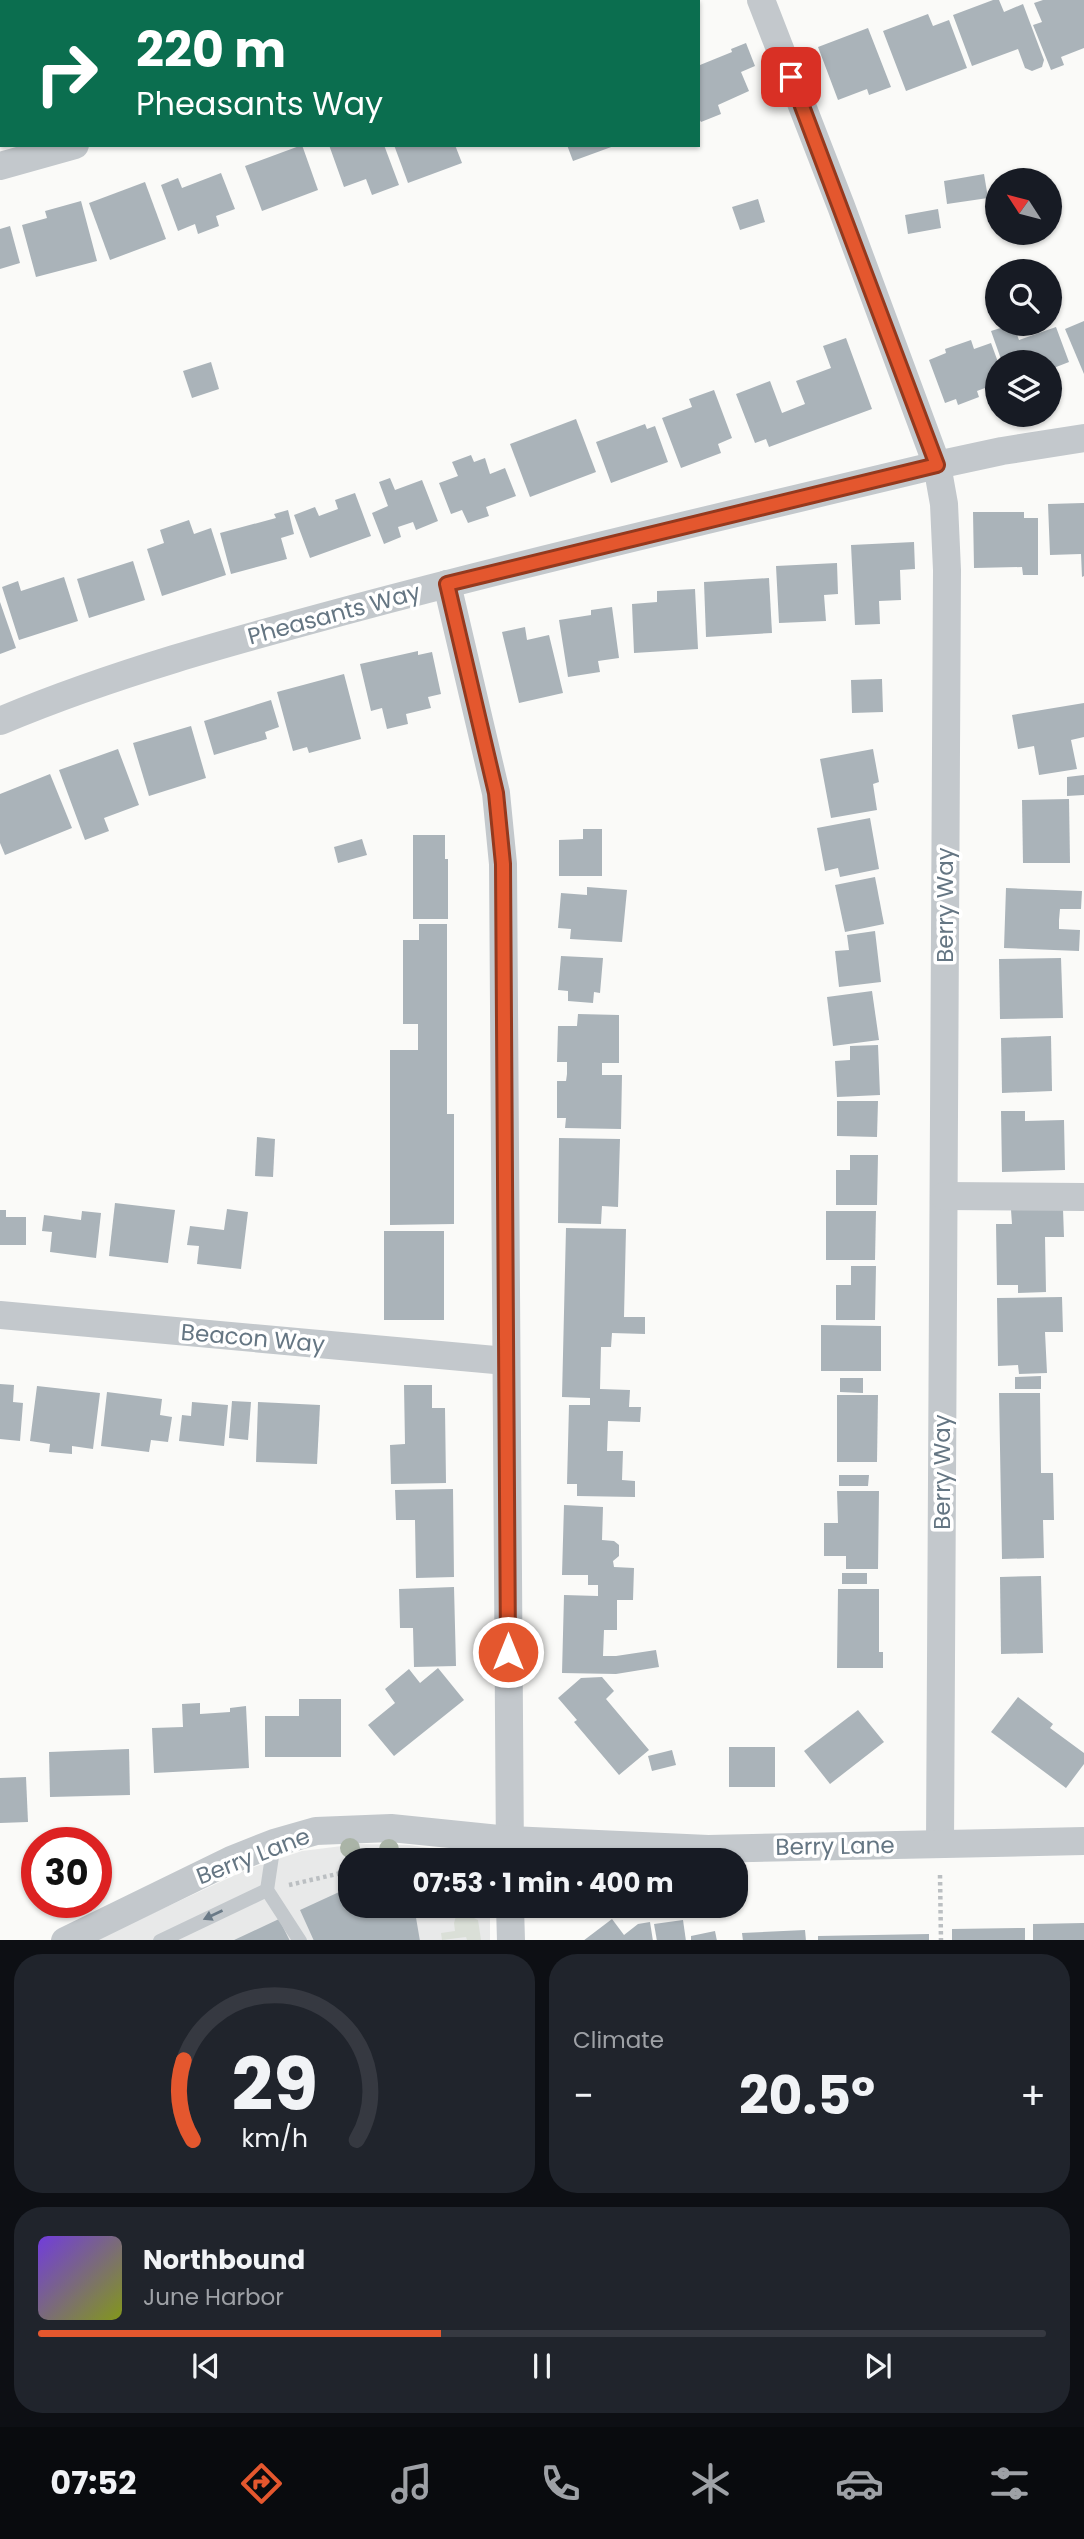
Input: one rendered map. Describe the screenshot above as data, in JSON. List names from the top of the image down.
{
  "streets": {
    "street": [
      "Pheasants Way",
      "Berry Way",
      "Beacon Way",
      "Berry Lane"
    ]
  },
  "crossings": [
    ["Pheasants Way", "Berry Way"],
    ["Berry Way", "Berry Lane"]
  ],
  "north": "top left",
  "page": {
    "turn": ["220 m", "Pheasants Way"],
    "limit": "30",
    "trip": "07:53 · 1 min · 400 m",
    "tile": "Climate",
    "heat": ["−", "20.5°", "+"],
    "song": ["Northbound", "June Harbor"],
    "tabs": "07:52",
    "gauge": ["29", "km/h"]
  }
}
